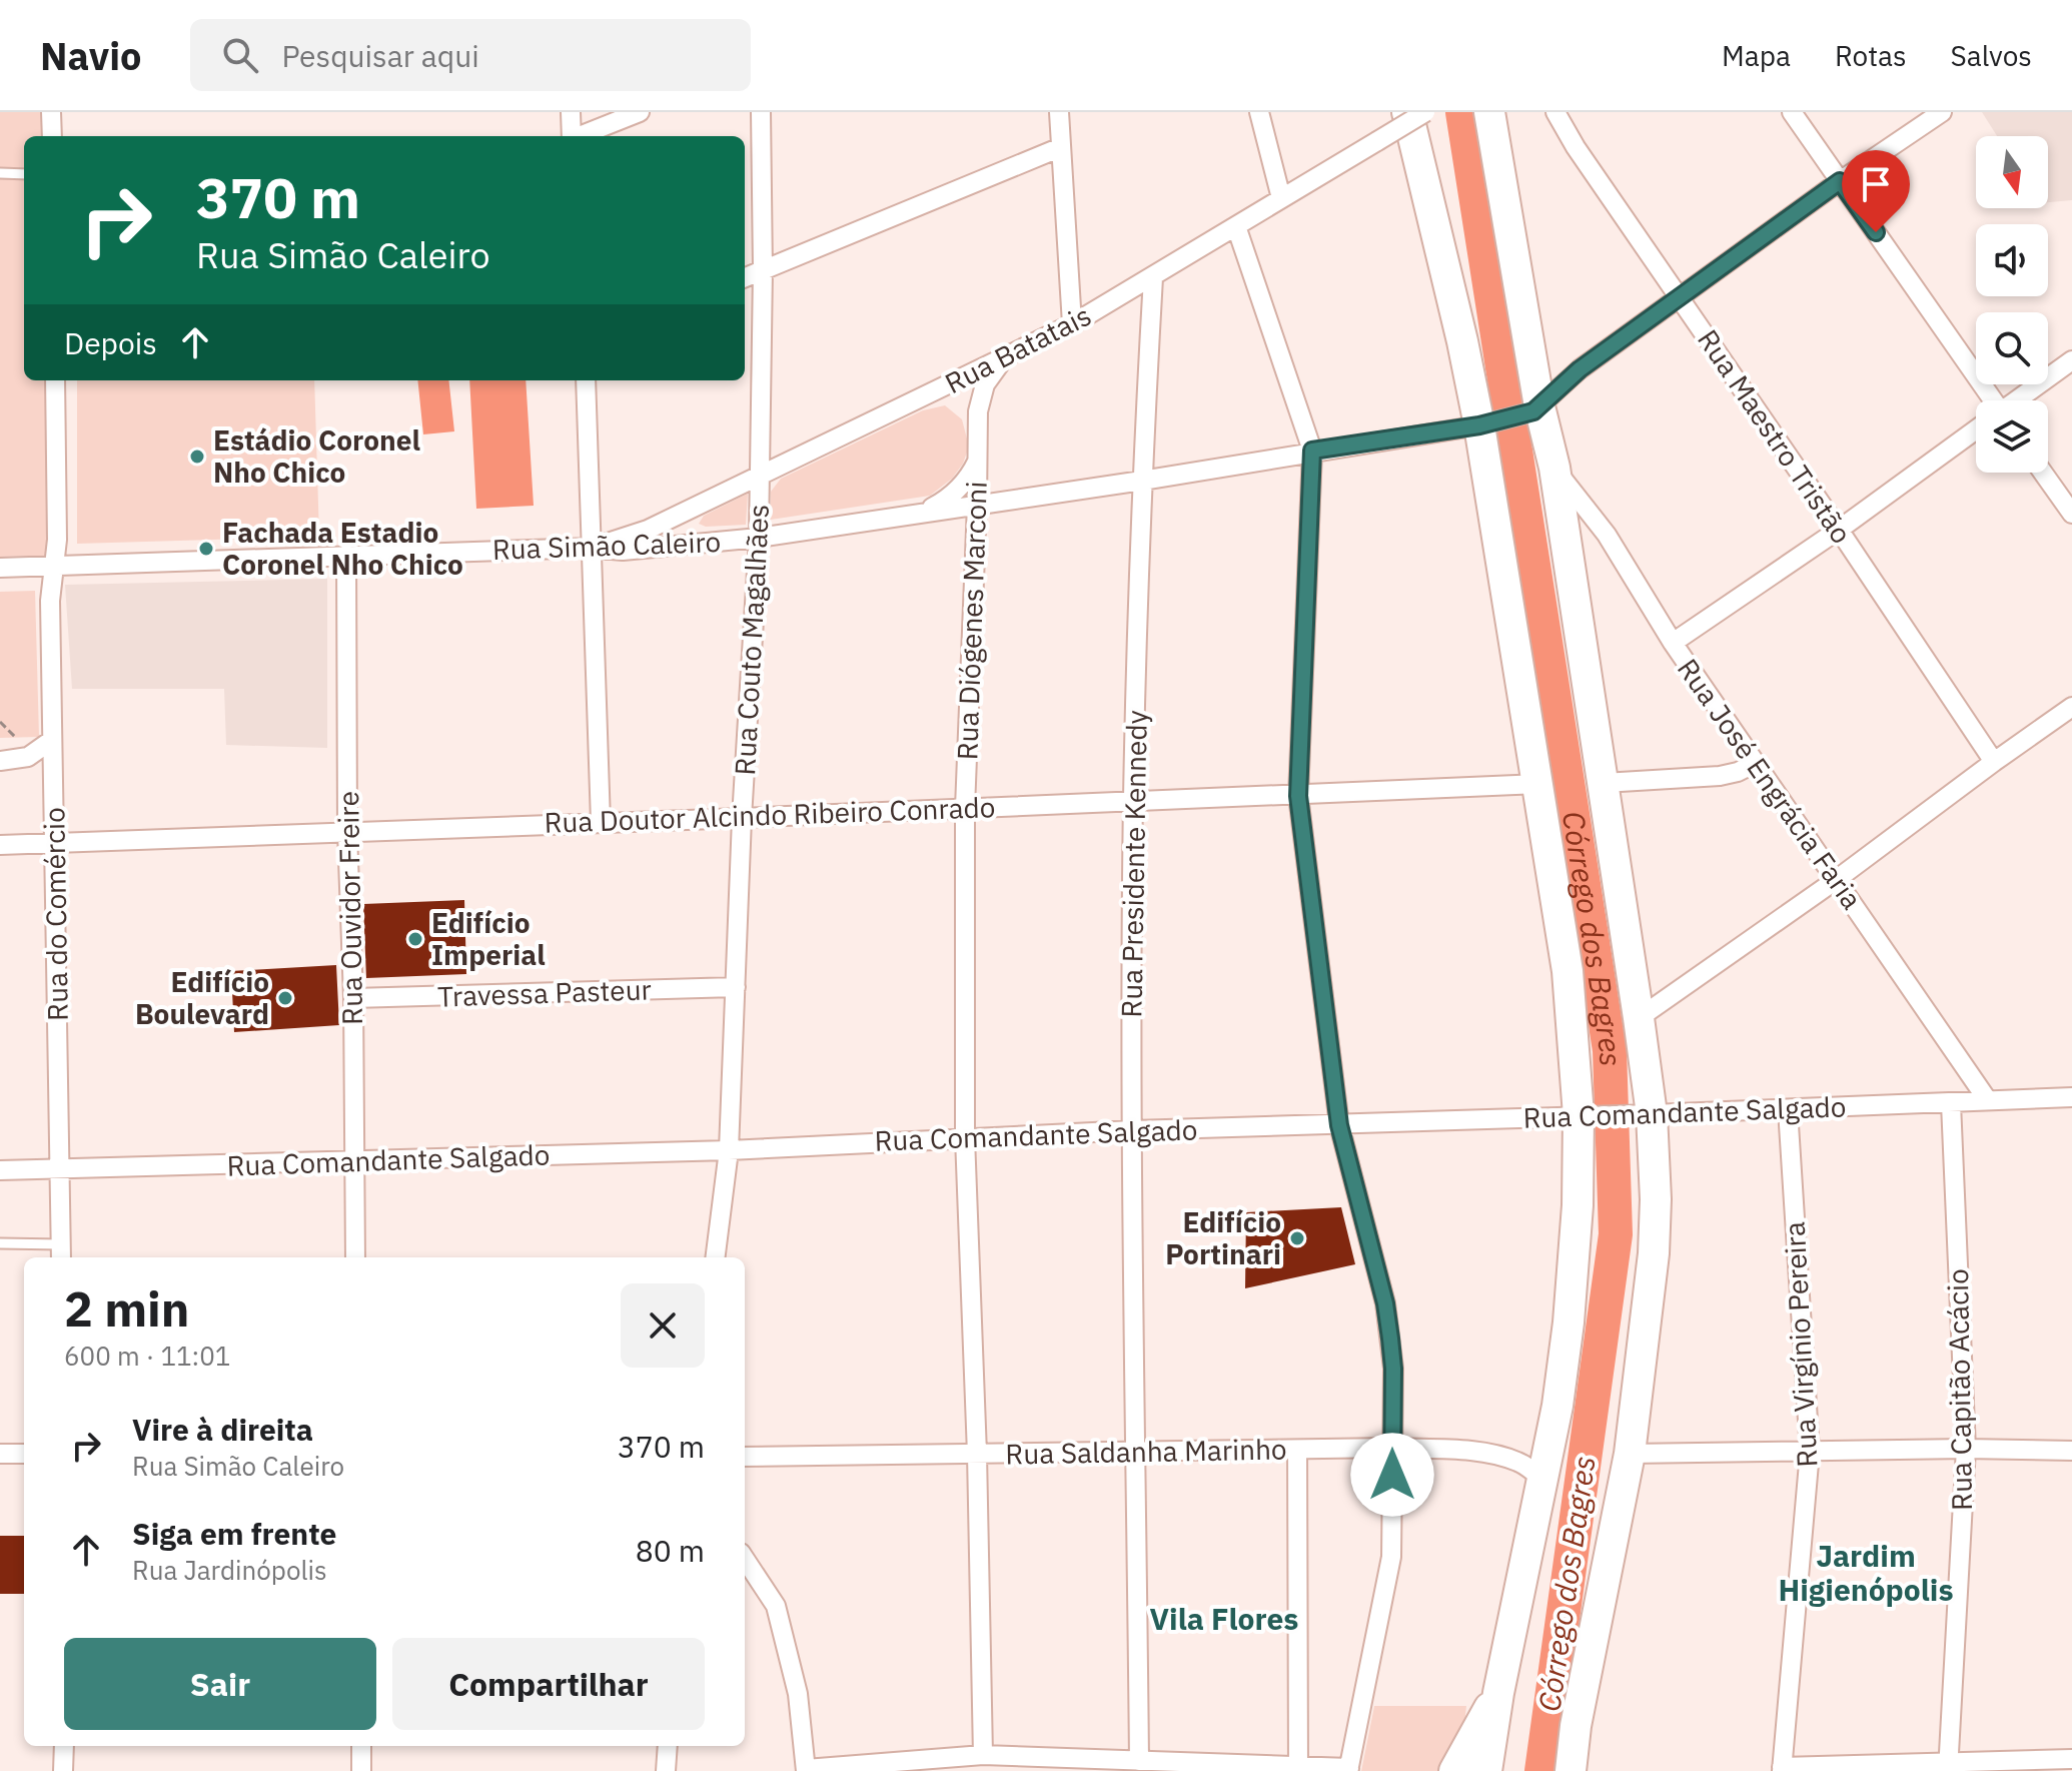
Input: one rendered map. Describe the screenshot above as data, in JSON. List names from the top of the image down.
{
  "streets": {
    "street": [
      "Rua Batatais",
      "Rua Maestro Tristão",
      "Rua Simão Caleiro",
      "Rua Diógenes Marconi",
      "Rua Couto Magalhães",
      "Rua José Engrácia Faria",
      "Rua Doutor Alcindo Ribeiro Conrado",
      "Rua Presidente Kennedy",
      "Rua Ouvidor Freire",
      "Rua do Comércio",
      "Travessa Pasteur",
      "Rua Comandante Salgado",
      "Rua Virgínio Pereira",
      "Rua Capitão Acácio",
      "Rua Saldanha Marinho"
    ]
  },
  "crossings": [
    ["Rua Batatais", "Rua Simão Caleiro"],
    ["Rua Batatais", "Rua Diógenes Marconi"],
    ["Rua Batatais", "Rua Couto Magalhães"],
    ["Rua Batatais", "Rua Presidente Kennedy"],
    ["Rua Simão Caleiro", "Rua Diógenes Marconi"],
    ["Rua Simão Caleiro", "Rua Couto Magalhães"],
    ["Rua Simão Caleiro", "Rua Presidente Kennedy"],
    ["Rua Simão Caleiro", "Rua Ouvidor Freire"],
    ["Rua Simão Caleiro", "Rua do Comércio"],
    ["Rua Diógenes Marconi", "Rua Doutor Alcindo Ribeiro Conrado"],
    ["Rua Diógenes Marconi", "Rua Comandante Salgado"],
    ["Rua Diógenes Marconi", "Rua Saldanha Marinho"],
    ["Rua Couto Magalhães", "Rua Doutor Alcindo Ribeiro Conrado"],
    ["Rua Couto Magalhães", "Travessa Pasteur"],
    ["Rua Couto Magalhães", "Rua Comandante Salgado"],
    ["Rua José Engrácia Faria", "Rua Comandante Salgado"],
    ["Rua Doutor Alcindo Ribeiro Conrado", "Rua Presidente Kennedy"],
    ["Rua Doutor Alcindo Ribeiro Conrado", "Rua Ouvidor Freire"],
    ["Rua Doutor Alcindo Ribeiro Conrado", "Rua do Comércio"],
    ["Rua Presidente Kennedy", "Rua Comandante Salgado"],
    ["Rua Presidente Kennedy", "Rua Saldanha Marinho"],
    ["Rua Ouvidor Freire", "Travessa Pasteur"],
    ["Rua Ouvidor Freire", "Rua Comandante Salgado"],
    ["Rua do Comércio", "Rua Comandante Salgado"],
    ["Rua Comandante Salgado", "Rua Virgínio Pereira"],
    ["Rua Comandante Salgado", "Rua Capitão Acácio"]
  ],
  "districts": ["Jardim Higienópolis", "Vila Flores"],
  "water": ["Córrego dos Bagres"],
  "places": [
    "Estádio Coronel Nho Chico",
    "Fachada Estadio Coronel Nho Chico",
    "Edifício Imperial",
    "Edifício Boulevard",
    "Edifício Portinari"
  ],
  "north": "bottom",
  "page": {
    "header": "Navio",
    "search": "Pesquisar aqui",
    "nav": ["Mapa", "Rotas", "Salvos"],
    "turn": ["370 m", "Rua Simão Caleiro"],
    "then": "Depois",
    "heading": ["2 min", "600 m · 11:01"],
    "list": [
      {
        "name": "Vire à direita",
        "note": "Rua Simão Caleiro",
        "value": "370 m"
      },
      {
        "name": "Siga em frente",
        "note": "Rua Jardinópolis",
        "value": "80 m"
      }
    ],
    "buttons": ["Sair", "Compartilhar"]
  }
}
